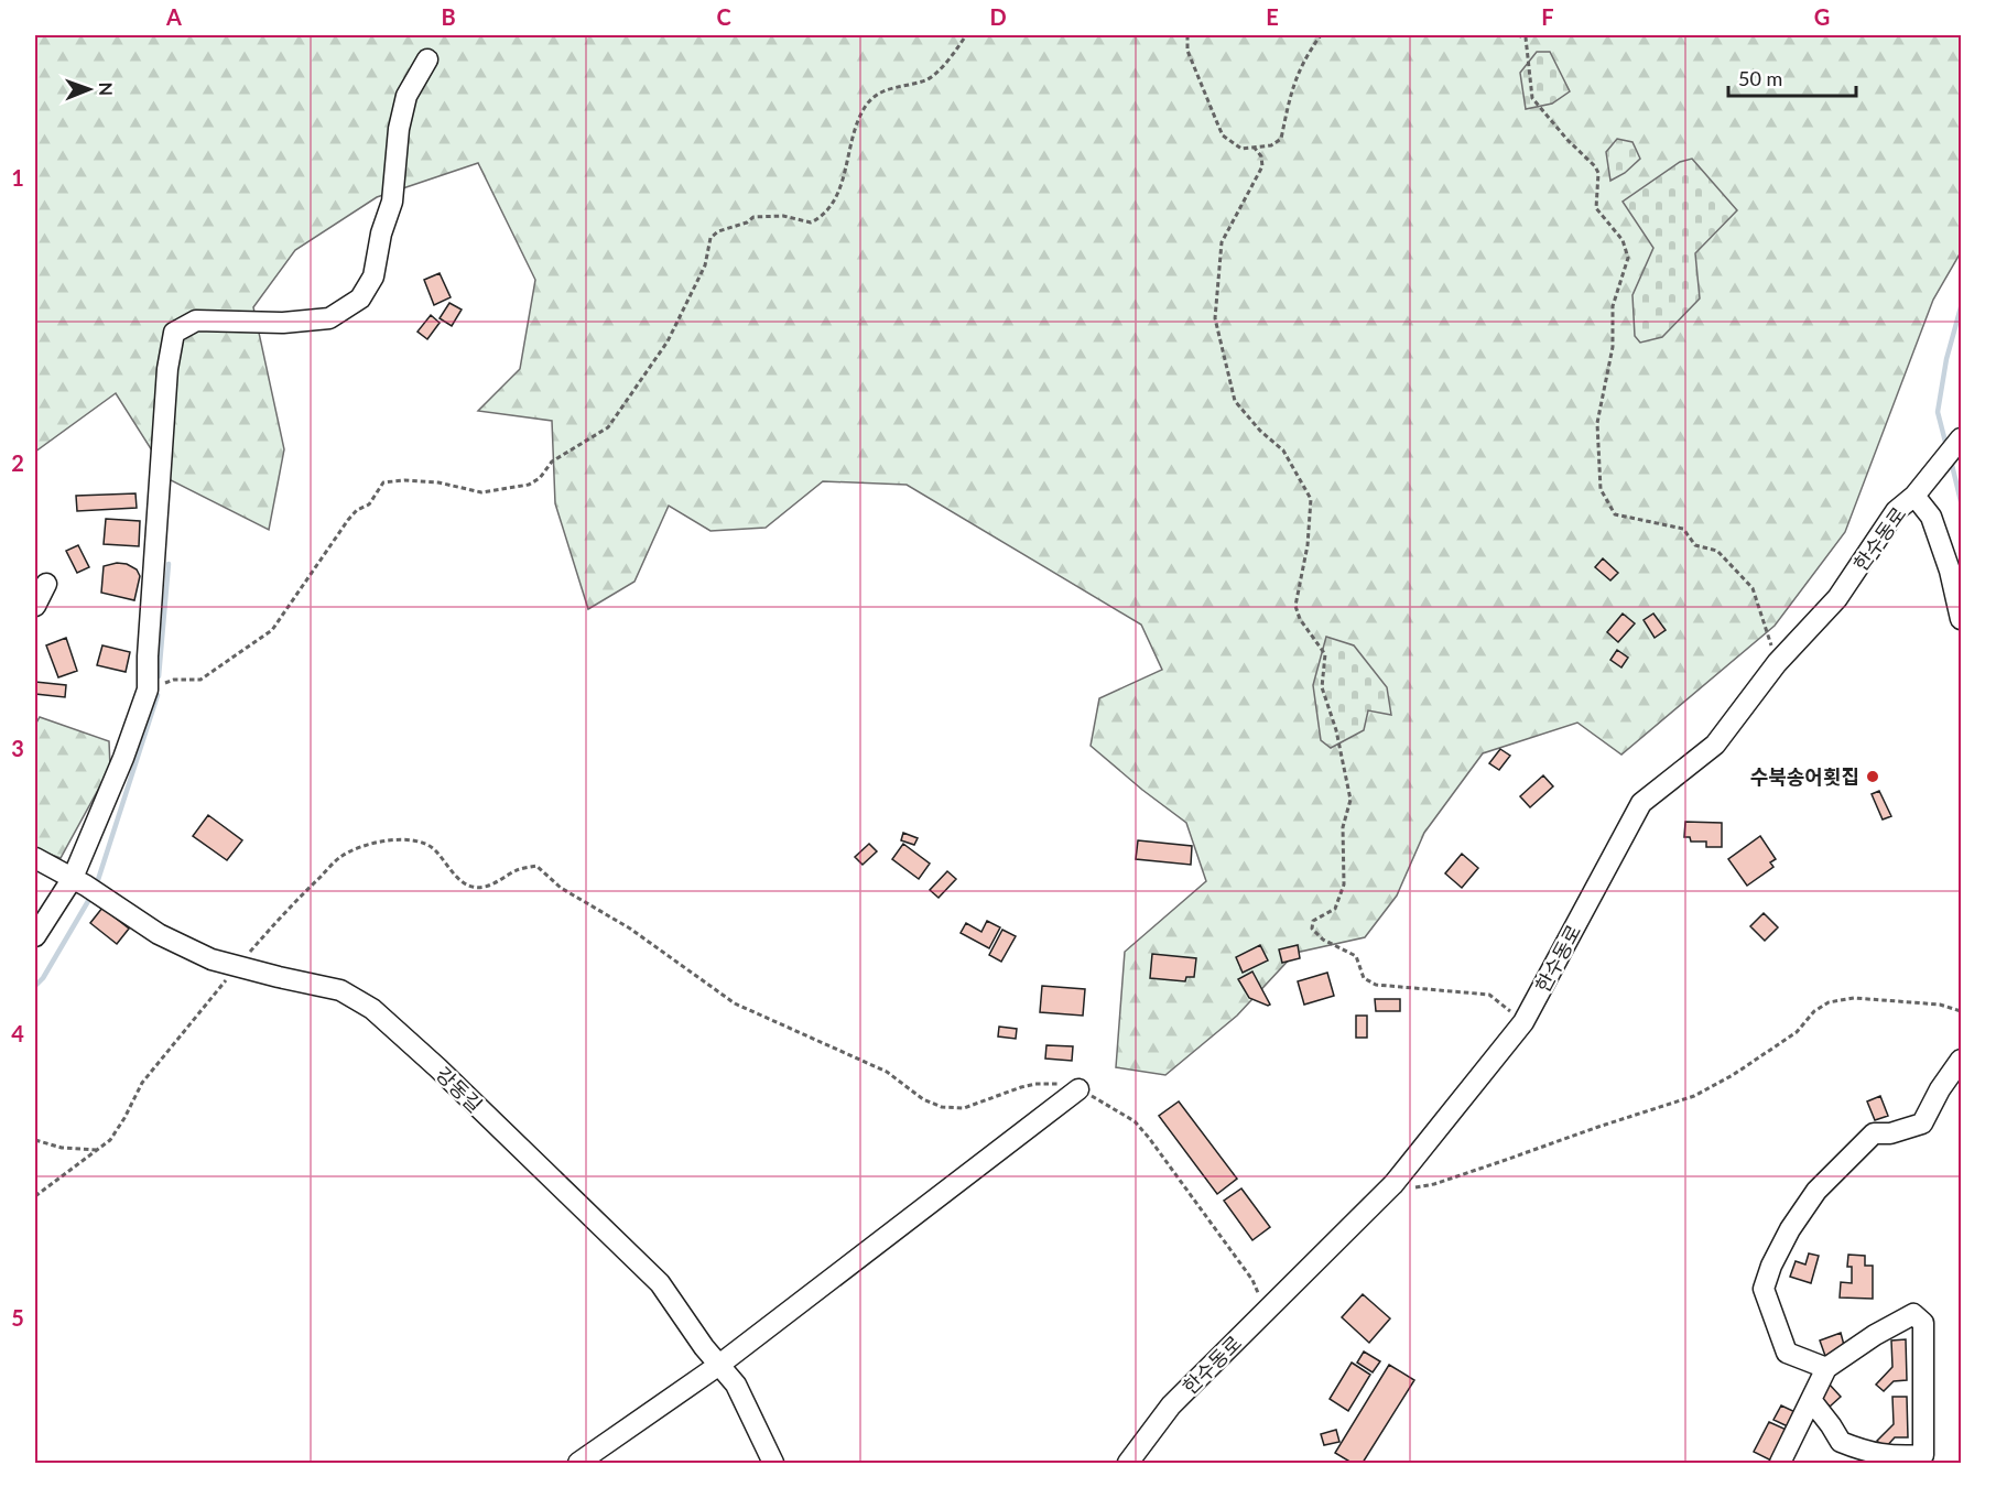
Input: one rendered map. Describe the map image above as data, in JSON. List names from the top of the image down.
{
  "streets": {
    "street": ["한수동로", "강동길"]
  },
  "places": ["수북송어횟집"],
  "scale_bar": "50 m",
  "north": "right",
  "grid": {
    "columns": [
      "A",
      "B",
      "C",
      "D",
      "E",
      "F",
      "G"
    ],
    "rows": [
      "1",
      "2",
      "3",
      "4",
      "5"
    ]
  }
}
